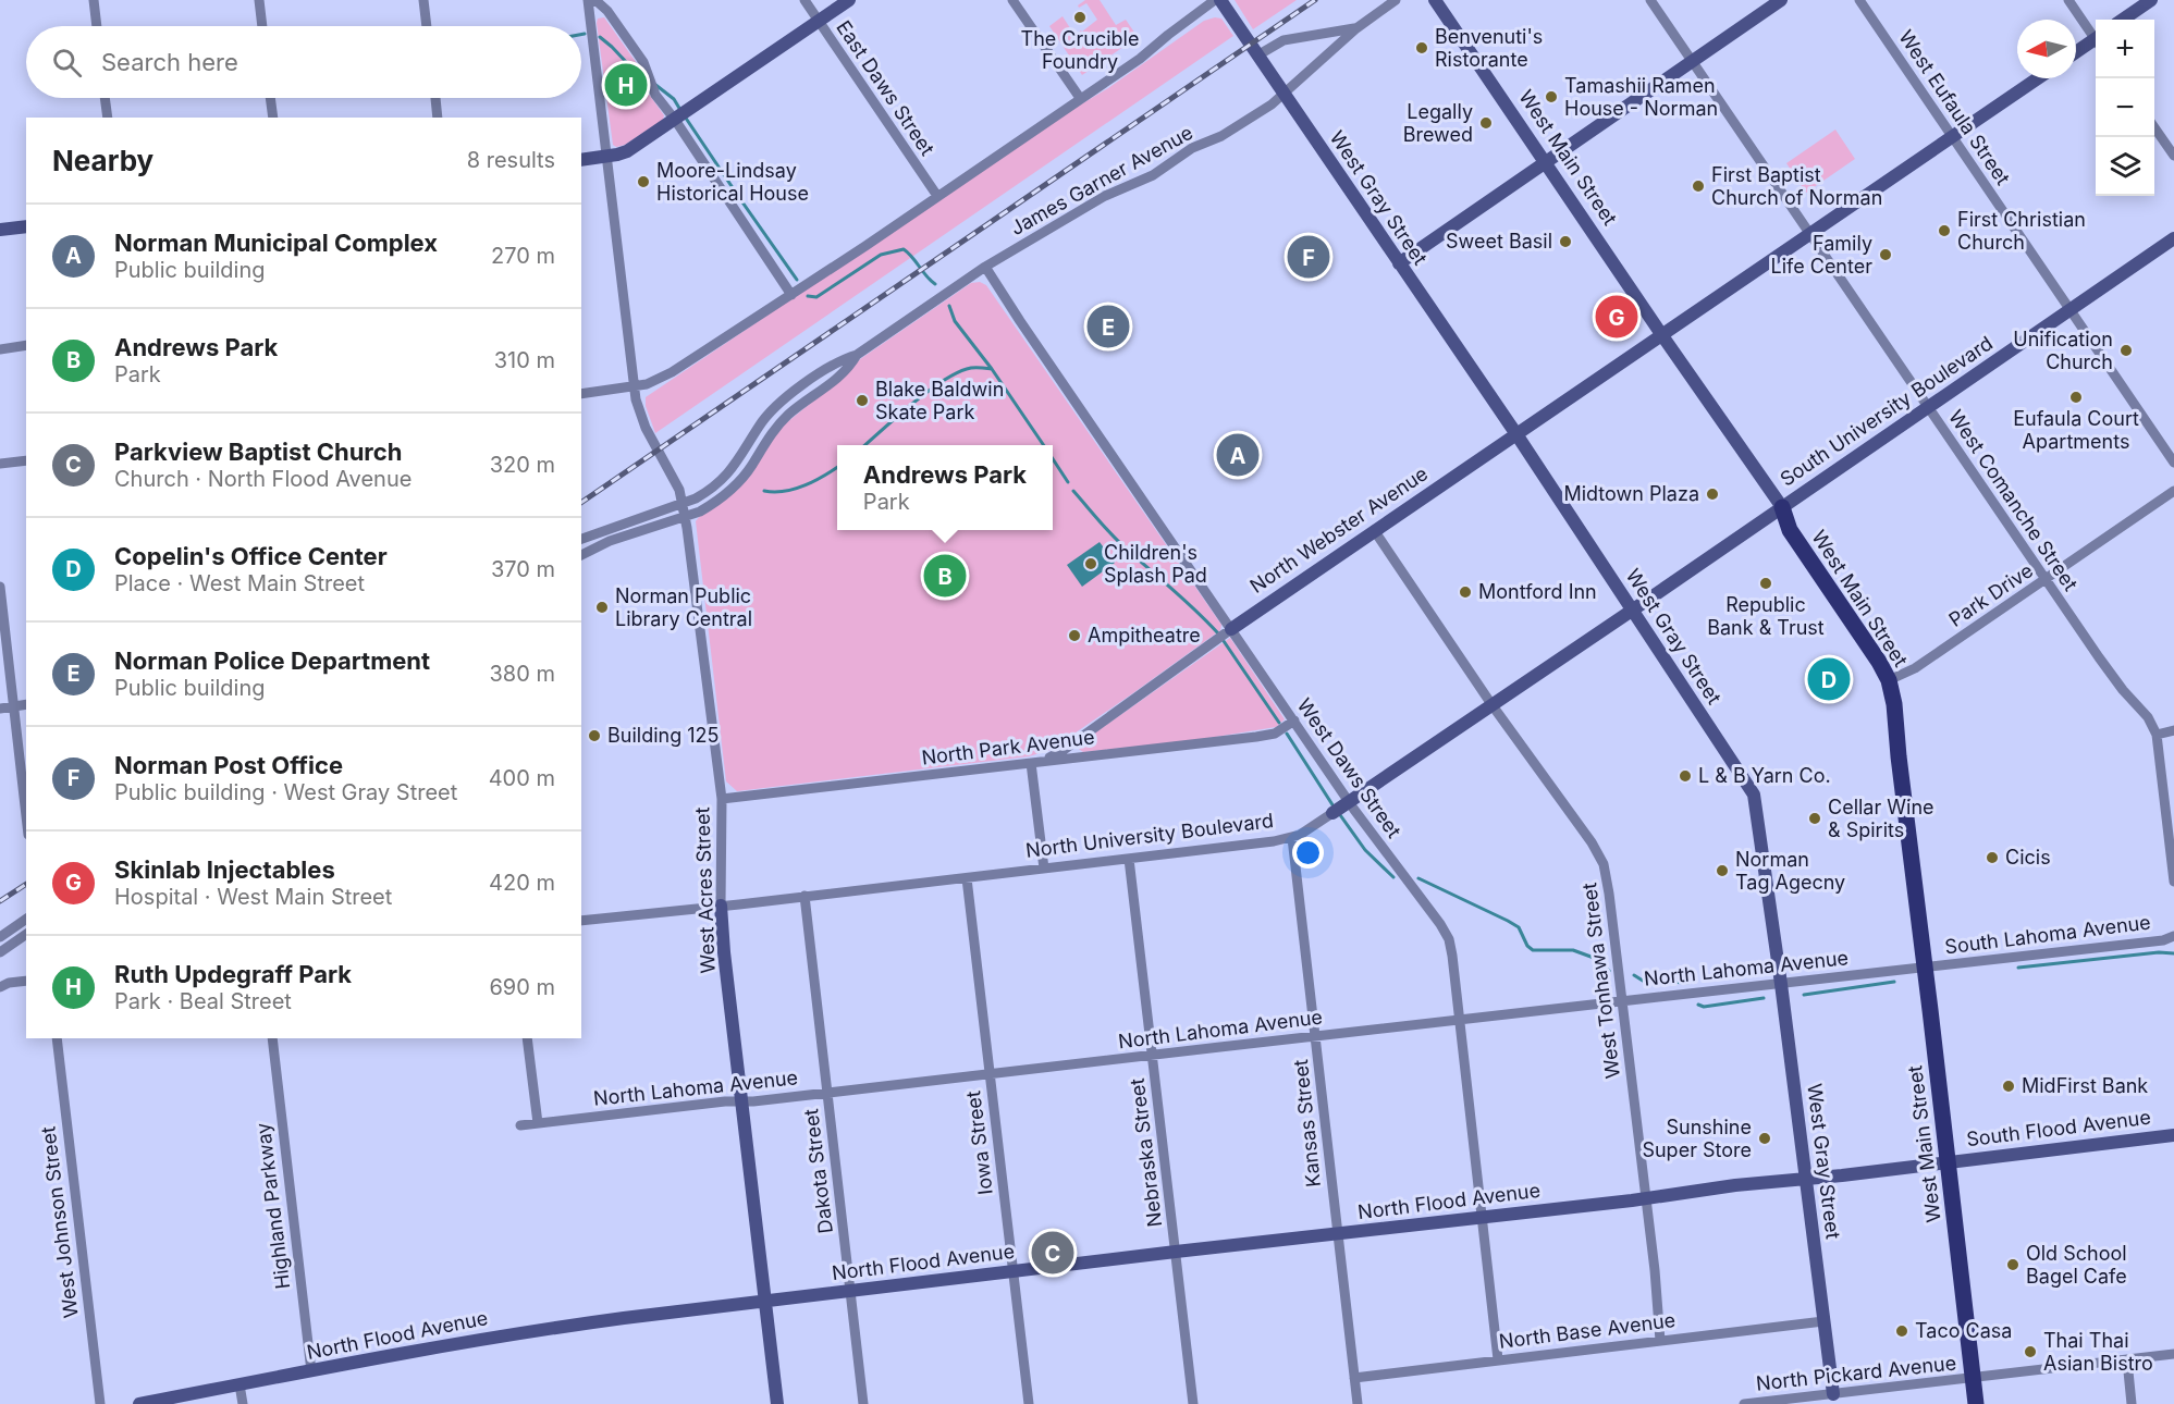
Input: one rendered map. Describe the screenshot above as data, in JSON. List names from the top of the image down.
{
  "streets": {
    "main road": ["West Main Street"],
    "street": [
      "East Daws Street",
      "West Eufaula Street",
      "James Garner Avenue",
      "West Gray Street",
      "South University Boulevard",
      "West Comanche Street",
      "North Webster Avenue",
      "Park Drive",
      "North Park Avenue",
      "West Daws Street",
      "North University Boulevard",
      "West Acres Street",
      "South Lahoma Avenue",
      "North Lahoma Avenue",
      "West Tonhawa Street",
      "Kansas Street",
      "South Flood Avenue",
      "Iowa Street",
      "Nebraska Street",
      "Dakota Street",
      "North Flood Avenue",
      "Highland Parkway",
      "West Johnson Street",
      "North Base Avenue",
      "North Pickard Avenue"
    ]
  },
  "crossings": [
    ["West Eufaula Street", "South University Boulevard"],
    ["West Eufaula Street", "North Webster Avenue"],
    ["West Main Street", "South University Boulevard"],
    ["West Main Street", "North Webster Avenue"],
    ["West Main Street", "Park Drive"],
    ["West Main Street", "North University Boulevard"],
    ["West Main Street", "South Lahoma Avenue"],
    ["West Main Street", "North Lahoma Avenue"],
    ["West Main Street", "South Flood Avenue"],
    ["West Main Street", "North Flood Avenue"],
    ["West Main Street", "North Pickard Avenue"],
    ["James Garner Avenue", "West Gray Street"],
    ["James Garner Avenue", "West Daws Street"],
    ["James Garner Avenue", "West Acres Street"],
    ["West Gray Street", "North Webster Avenue"],
    ["West Gray Street", "North University Boulevard"],
    ["West Gray Street", "North Lahoma Avenue"],
    ["West Gray Street", "North Flood Avenue"],
    ["West Gray Street", "North Base Avenue"],
    ["West Gray Street", "North Pickard Avenue"],
    ["South University Boulevard", "West Comanche Street"],
    ["South University Boulevard", "North University Boulevard"],
    ["West Comanche Street", "North Webster Avenue"],
    ["West Comanche Street", "Park Drive"],
    ["North Webster Avenue", "North Park Avenue"],
    ["North Webster Avenue", "West Daws Street"],
    ["North Webster Avenue", "West Tonhawa Street"],
    ["North Park Avenue", "West Daws Street"],
    ["North Park Avenue", "West Acres Street"],
    ["West Daws Street", "North University Boulevard"],
    ["West Daws Street", "North Lahoma Avenue"],
    ["West Daws Street", "North Flood Avenue"],
    ["West Daws Street", "North Base Avenue"],
    ["North University Boulevard", "West Acres Street"],
    ["North University Boulevard", "West Tonhawa Street"],
    ["North University Boulevard", "Kansas Street"],
    ["North University Boulevard", "Iowa Street"],
    ["North University Boulevard", "Nebraska Street"],
    ["North University Boulevard", "Dakota Street"],
    ["West Acres Street", "North Lahoma Avenue"],
    ["West Acres Street", "North Flood Avenue"],
    ["South Lahoma Avenue", "North Lahoma Avenue"],
    ["North Lahoma Avenue", "West Tonhawa Street"],
    ["North Lahoma Avenue", "Kansas Street"],
    ["North Lahoma Avenue", "Iowa Street"],
    ["North Lahoma Avenue", "Nebraska Street"],
    ["North Lahoma Avenue", "Dakota Street"],
    ["West Tonhawa Street", "North Flood Avenue"],
    ["West Tonhawa Street", "North Base Avenue"],
    ["Kansas Street", "North Flood Avenue"],
    ["Kansas Street", "North Base Avenue"],
    ["South Flood Avenue", "North Flood Avenue"],
    ["Iowa Street", "North Flood Avenue"],
    ["Nebraska Street", "North Flood Avenue"],
    ["Dakota Street", "North Flood Avenue"],
    ["North Flood Avenue", "Highland Parkway"]
  ],
  "places": [
    "The Crucible Foundry",
    "Benvenuti's Ristorante",
    "Tamashii Ramen House - Norman",
    "Legally Brewed",
    "Moore-Lindsay Historical House",
    "First Baptist Church of Norman",
    "First Christian Church",
    "Sweet Basil",
    "Family Life Center",
    "Unification Church",
    "Eufaula Court Apartments",
    "Blake Baldwin Skate Park",
    "Midtown Plaza",
    "Children's Splash Pad",
    "Republic Bank & Trust",
    "Montford Inn",
    "Norman Public Library Central",
    "Ampitheatre",
    "Building 125",
    "L & B Yarn Co.",
    "Cellar Wine & Spirits",
    "Cicis",
    "Norman Tag Agecny",
    "MidFirst Bank",
    "Sunshine Super Store",
    "Old School Bagel Cafe",
    "Taco Casa",
    "Thai Thai Asian Bistro"
  ],
  "north": "left",
  "page": {
    "map_buttons": ["+", "−"],
    "search": "Search here",
    "pins": [
      "H",
      "F",
      "G",
      "E",
      "A",
      "B",
      "D",
      "C"
    ],
    "heading": ["Nearby", "8 results"],
    "list": [
      {
        "mark": "A",
        "name": "Norman Municipal Complex",
        "note": "Public building",
        "value": "270 m"
      },
      {
        "mark": "B",
        "name": "Andrews Park",
        "note": "Park",
        "value": "310 m"
      },
      {
        "mark": "C",
        "name": "Parkview Baptist Church",
        "note": "Church · North Flood Avenue",
        "value": "320 m"
      },
      {
        "mark": "D",
        "name": "Copelin's Office Center",
        "note": "Place · West Main Street",
        "value": "370 m"
      },
      {
        "mark": "E",
        "name": "Norman Police Department",
        "note": "Public building",
        "value": "380 m"
      },
      {
        "mark": "F",
        "name": "Norman Post Office",
        "note": "Public building · West Gray Street",
        "value": "400 m"
      },
      {
        "mark": "G",
        "name": "Skinlab Injectables",
        "note": "Hospital · West Main Street",
        "value": "420 m"
      },
      {
        "mark": "H",
        "name": "Ruth Updegraff Park",
        "note": "Park · Beal Street",
        "value": "690 m"
      }
    ],
    "popup": ["Andrews Park", "Park"]
  }
}
